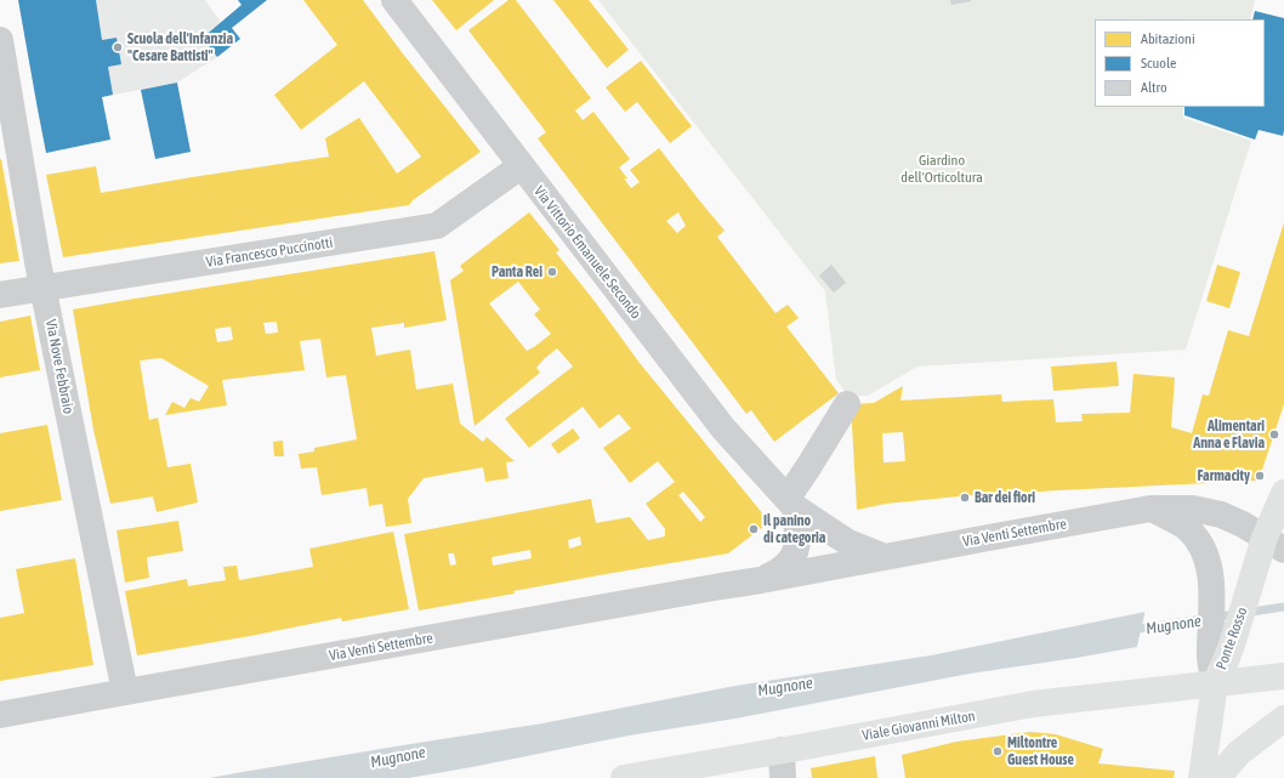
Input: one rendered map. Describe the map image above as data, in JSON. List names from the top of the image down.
{
  "streets": {
    "main road": ["Ponte Rosso", "Viale Giovanni Milton"],
    "street": [
      "Via Francesco Puccinotti",
      "Via Vittorio Emanuele Secondo",
      "Via Nove Febbraio",
      "Via Venti Settembre"
    ]
  },
  "crossings": [
    ["Via Francesco Puccinotti", "Via Vittorio Emanuele Secondo"],
    ["Via Francesco Puccinotti", "Via Nove Febbraio"],
    ["Via Vittorio Emanuele Secondo", "Via Venti Settembre"],
    ["Via Nove Febbraio", "Via Venti Settembre"],
    ["Via Venti Settembre", "Ponte Rosso"],
    ["Ponte Rosso", "Viale Giovanni Milton"]
  ],
  "water": ["Mugnone"],
  "parks": ["Giardino dell'Orticoltura"],
  "places": [
    "Scuola dell'Infanzia \"Cesare Battisti\"",
    "Panta Rei",
    "Alimentari Anna e Flavia",
    "Farmacity",
    "Bar dei fiori",
    "Il panino di categoria",
    "Miltontre Guest House"
  ],
  "legend": ["Abitazioni", "Scuole", "Altro"]
}
